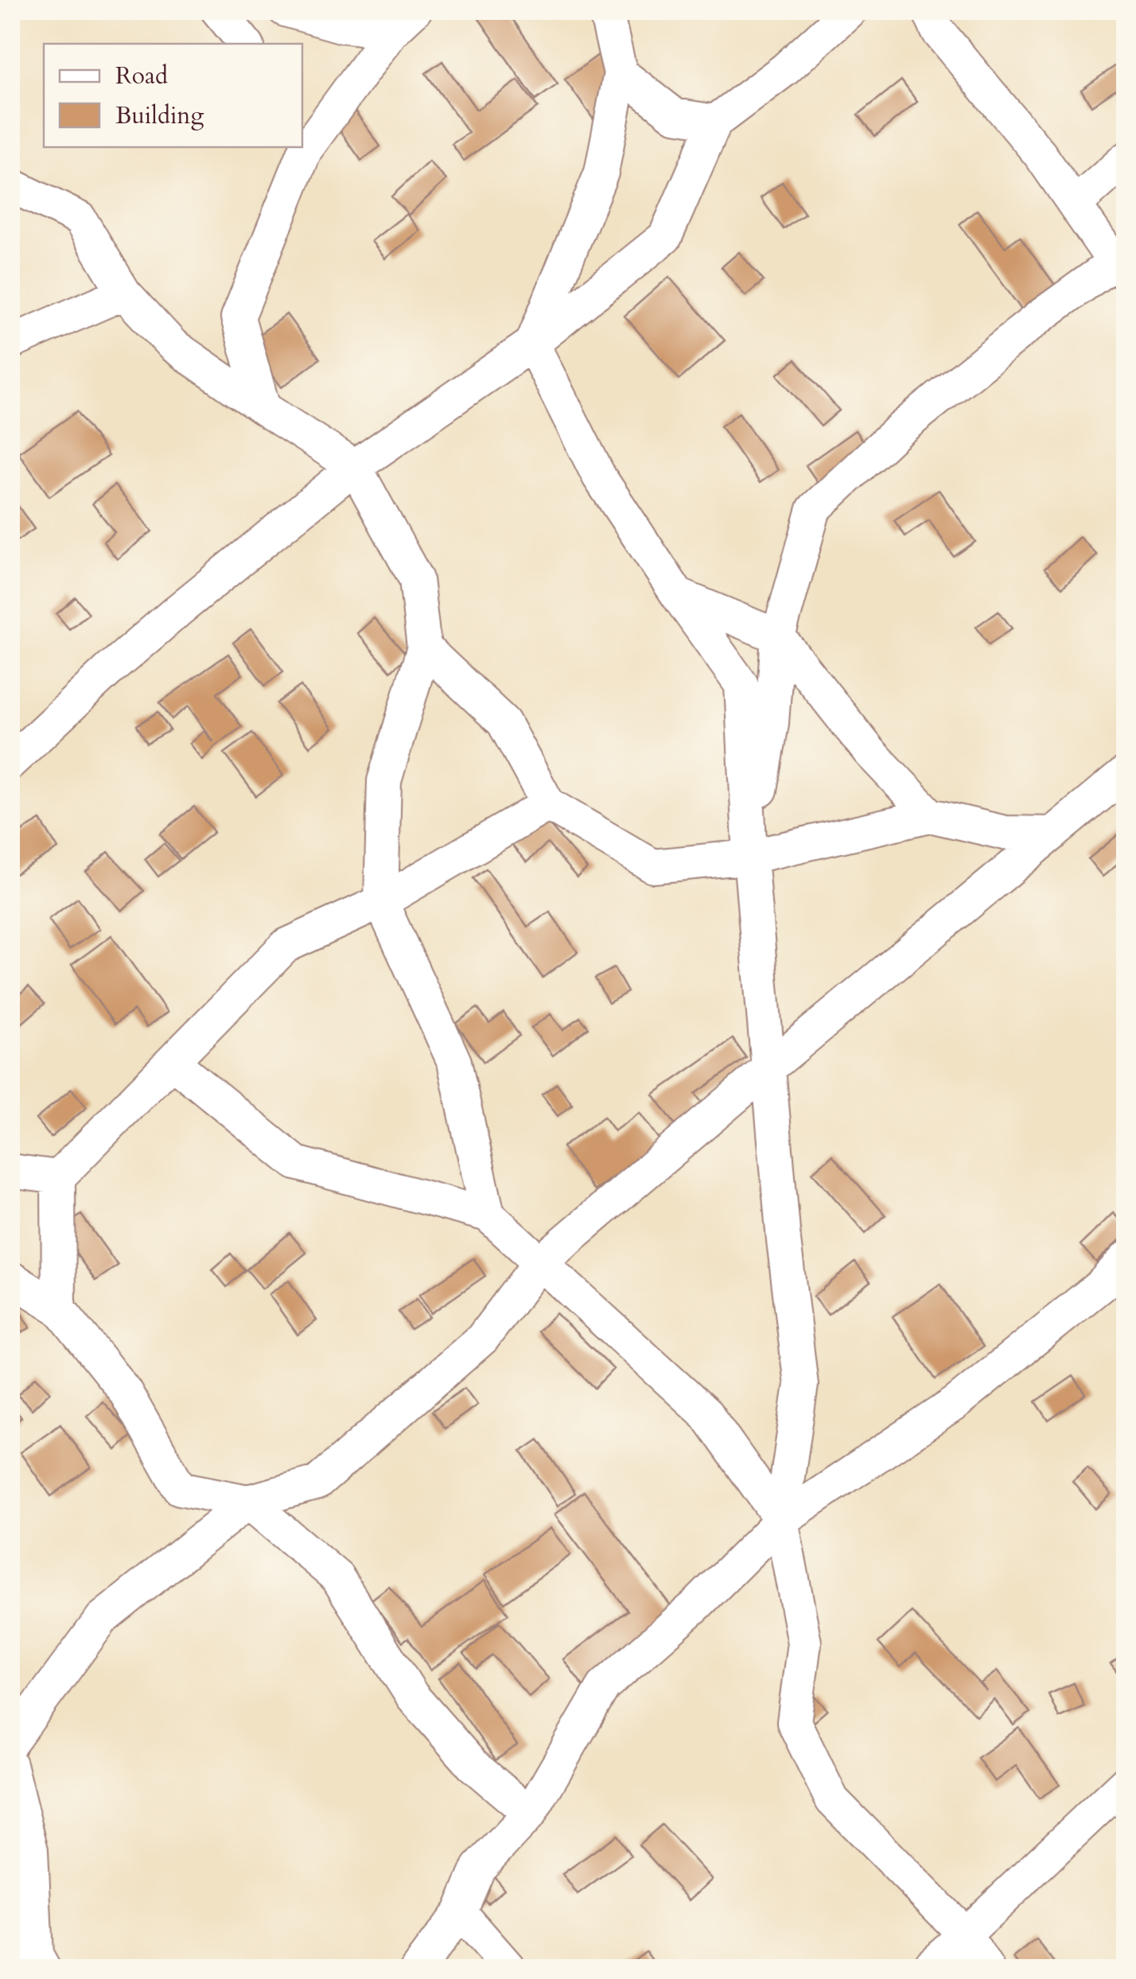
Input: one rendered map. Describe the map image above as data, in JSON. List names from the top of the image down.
{
  "legend": ["Road", "Building"]
}
